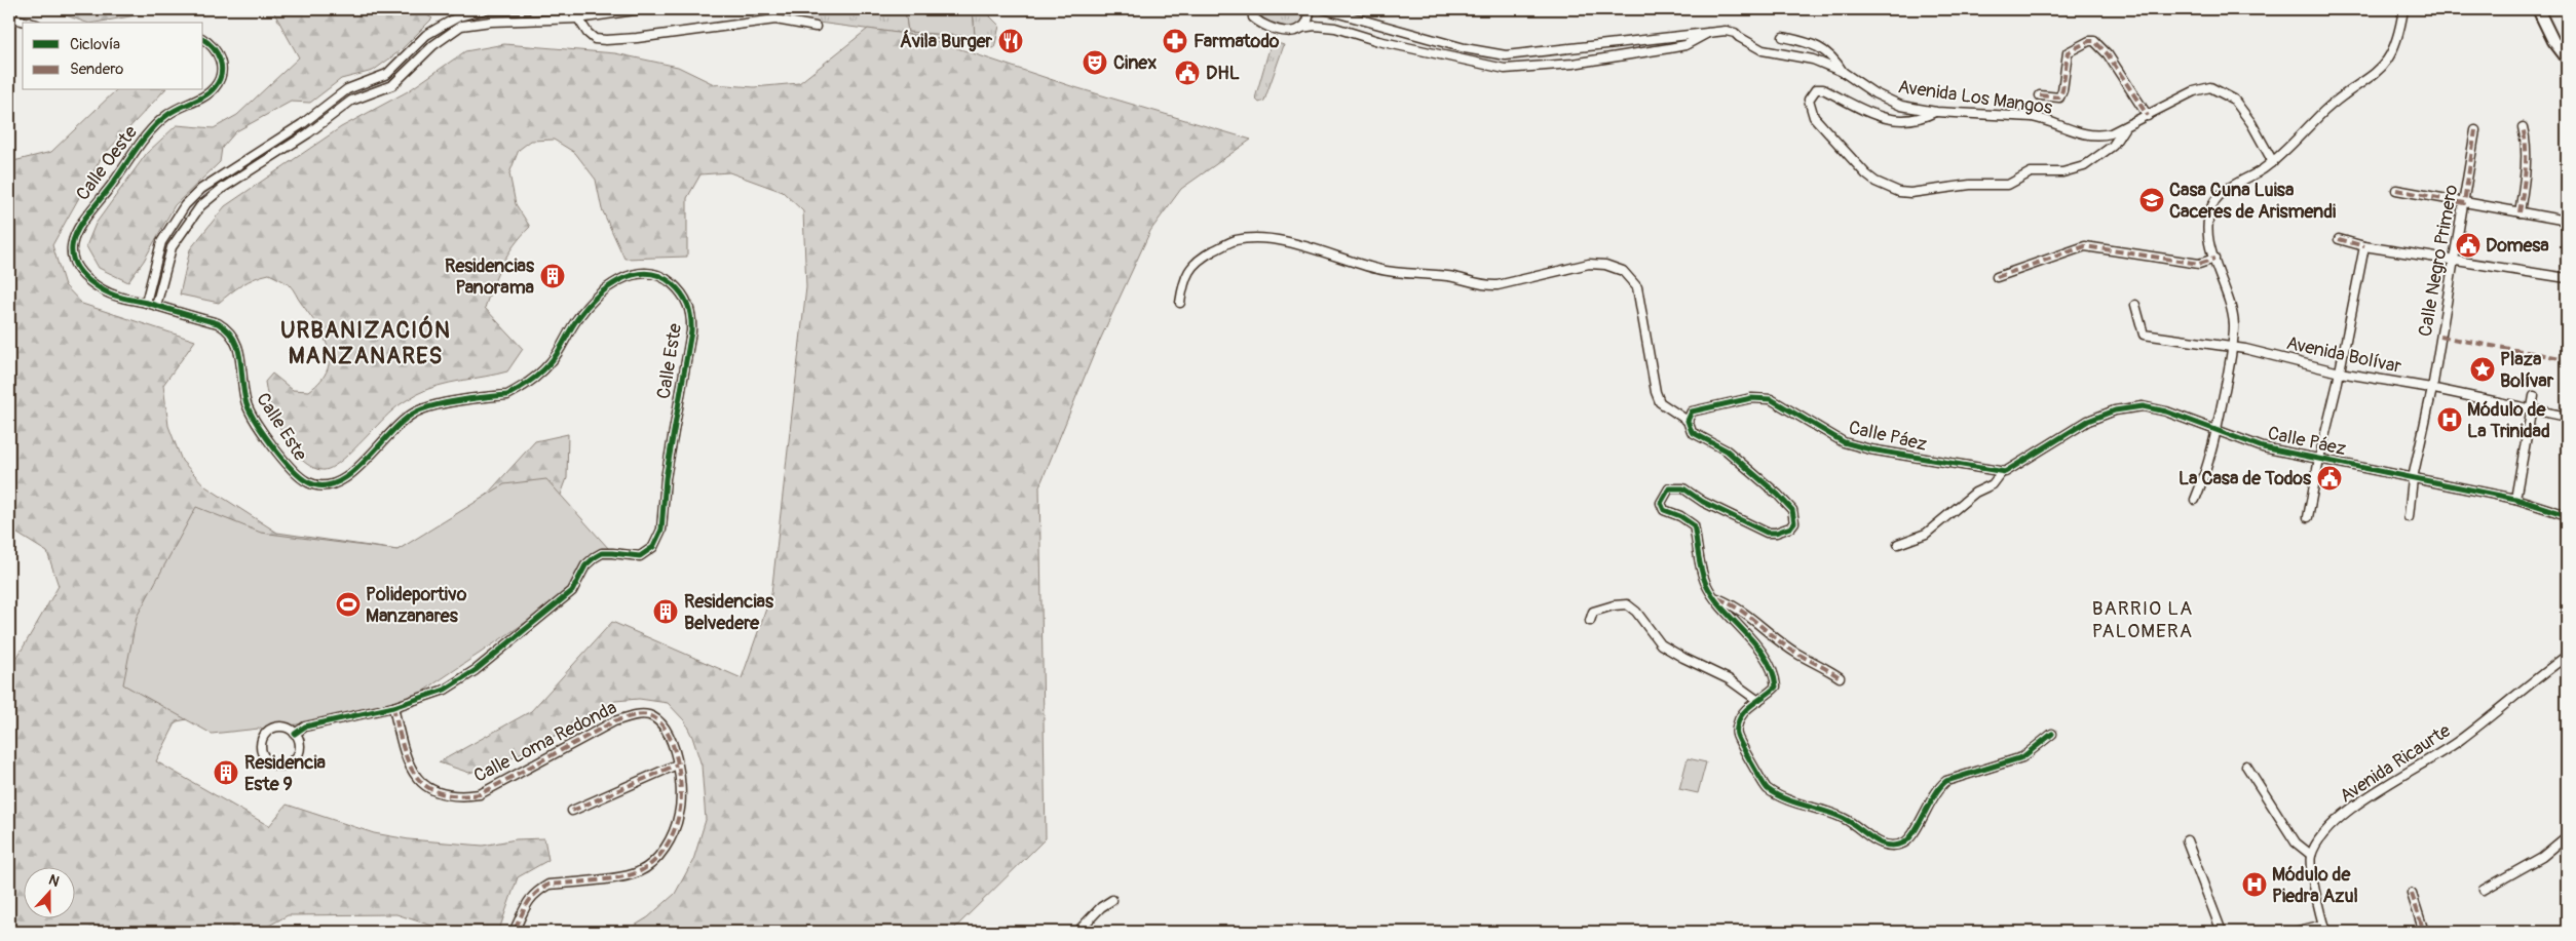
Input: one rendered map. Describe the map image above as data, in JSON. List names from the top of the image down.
{
  "streets": {
    "street": [
      "Avenida Los Mangos",
      "Calle Oeste",
      "Calle Negro Primero",
      "Avenida Bolívar",
      "Calle Este",
      "Calle Páez",
      "Calle Loma Redonda",
      "Avenida Ricaurte"
    ]
  },
  "crossings": [
    ["Calle Oeste", "Calle Este"],
    ["Calle Negro Primero", "Avenida Bolívar"],
    ["Calle Negro Primero", "Calle Páez"],
    ["Calle Este", "Calle Loma Redonda"]
  ],
  "districts": ["URBANIZACIÓN MANZANARES", "BARRIO LA PALOMERA"],
  "places": {
    "restaurant": ["Ávila Burger"],
    "pharmacy": ["Farmatodo"],
    "theatre": ["Cinex"],
    "public building": ["DHL", "Domesa", "La Casa de Todos"],
    "school or university": ["Casa Cuna Luisa Caceres de Arismendi"],
    "building": ["Residencias Panorama", "Residencias Belvedere", "Residencia Este 9"],
    "place": ["Plaza Bolívar"],
    "hospital": ["Módulo de La Trinidad", "Módulo de Piedra Azul"],
    "sports": ["Polideportivo Manzanares"]
  },
  "legend": ["Ciclovía", "Sendero"],
  "north": "top"
}
